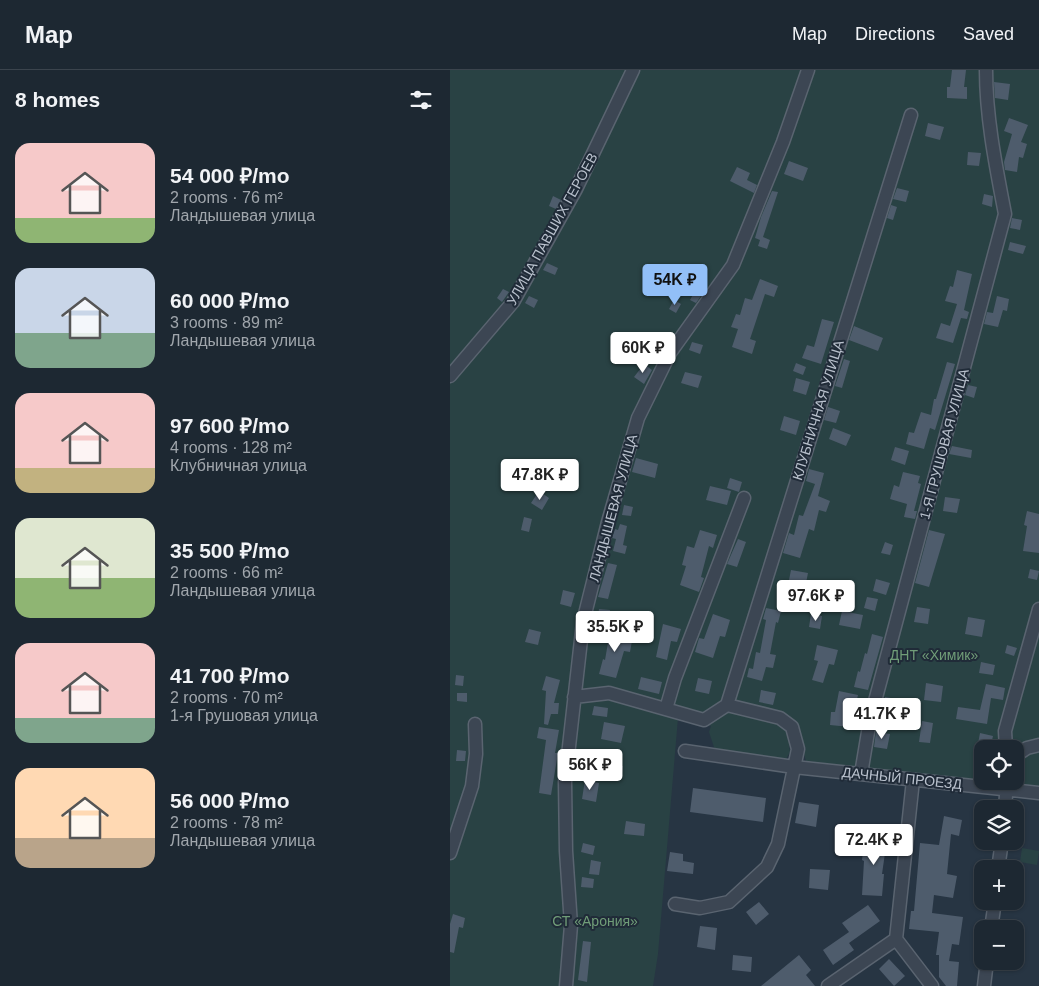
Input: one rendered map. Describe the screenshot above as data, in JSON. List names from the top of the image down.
{
  "streets": {
    "street": [
      "УЛИЦА ПАВШИХ ГЕРОЕВ",
      "КЛУБНИЧНАЯ УЛИЦА",
      "1-Я ГРУШОВАЯ УЛИЦА",
      "ЛАНДЫШЕВАЯ УЛИЦА",
      "ДАЧНЫЙ ПРОЕЗД"
    ]
  },
  "crossings": [
    ["1-Я ГРУШОВАЯ УЛИЦА", "ДАЧНЫЙ ПРОЕЗД"]
  ],
  "parks": ["ДНТ «Химик»", "СТ «Арония»"],
  "page": {
    "header": "Map",
    "nav": ["Map", "Directions", "Saved"],
    "heading": "8 homes",
    "list": [
      {
        "name": "54 000 ₽/mo",
        "note": "2 rooms · 76 m² · Ландышевая улица"
      },
      {
        "name": "60 000 ₽/mo",
        "note": "3 rooms · 89 m² · Ландышевая улица"
      },
      {
        "name": "97 600 ₽/mo",
        "note": "4 rooms · 128 m² · Клубничная улица"
      },
      {
        "name": "35 500 ₽/mo",
        "note": "2 rooms · 66 m² · Ландышевая улица"
      },
      {
        "name": "41 700 ₽/mo",
        "note": "2 rooms · 70 m² · 1-я Грушовая улица"
      },
      {
        "name": "56 000 ₽/mo",
        "note": "2 rooms · 78 m² · Ландышевая улица"
      }
    ],
    "price": [
      "54K ₽",
      "60K ₽",
      "47.8K ₽",
      "97.6K ₽",
      "35.5K ₽",
      "41.7K ₽",
      "56K ₽",
      "72.4K ₽"
    ],
    "map_buttons": ["+", "−"]
  }
}
